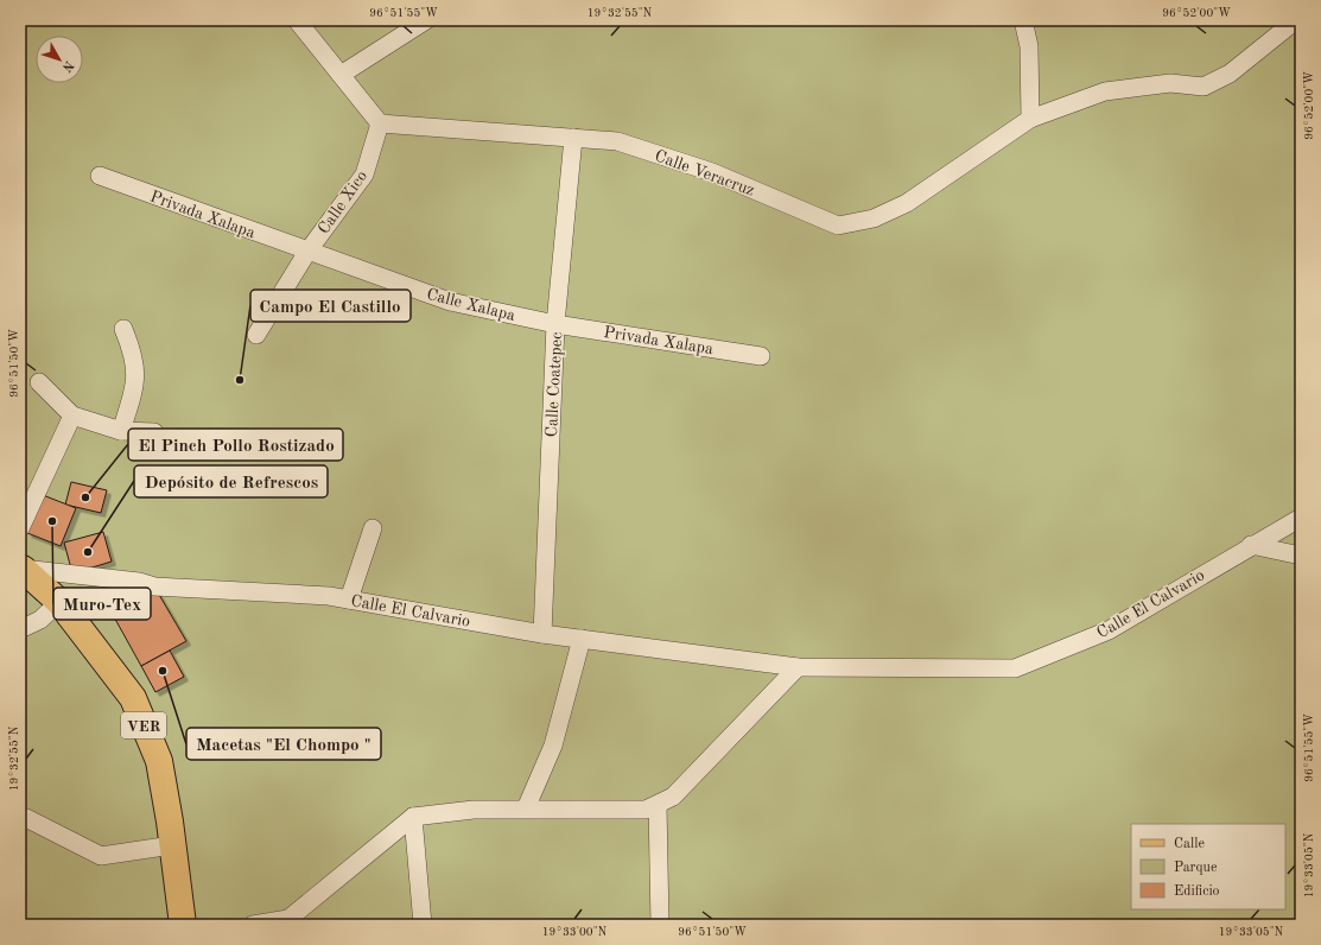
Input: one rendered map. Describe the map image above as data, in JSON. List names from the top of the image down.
{
  "streets": {
    "main road": ["VER"],
    "street": [
      "Calle Veracruz",
      "Calle Xico",
      "Privada Xalapa",
      "Calle Xalapa",
      "Calle Coatepec",
      "Calle El Calvario"
    ]
  },
  "crossings": [
    ["Calle Veracruz", "Calle Xico"],
    ["Calle Veracruz", "Calle Coatepec"],
    ["Calle Xico", "Privada Xalapa"],
    ["Calle Xico", "Calle Xalapa"],
    ["Privada Xalapa", "Calle Xalapa"],
    ["Privada Xalapa", "Calle Coatepec"],
    ["Calle Xalapa", "Calle Coatepec"],
    ["Calle Coatepec", "Calle El Calvario"],
    ["Calle El Calvario", "VER"]
  ],
  "places": [
    "Campo El Castillo",
    "El Pinch Pollo Rostizado",
    "Muro-Tex",
    "Depósito de Refrescos",
    "Macetas \"El Chompo \""
  ],
  "legend": ["Calle", "Parque", "Edificio"],
  "north": "bottom right",
  "coordinates": [
    "96°51'55\"W",
    "19°32'55\"N",
    "96°52'00\"W",
    "96°51'50\"W",
    "19°33'05\"N",
    "19°33'00\"N"
  ]
}
